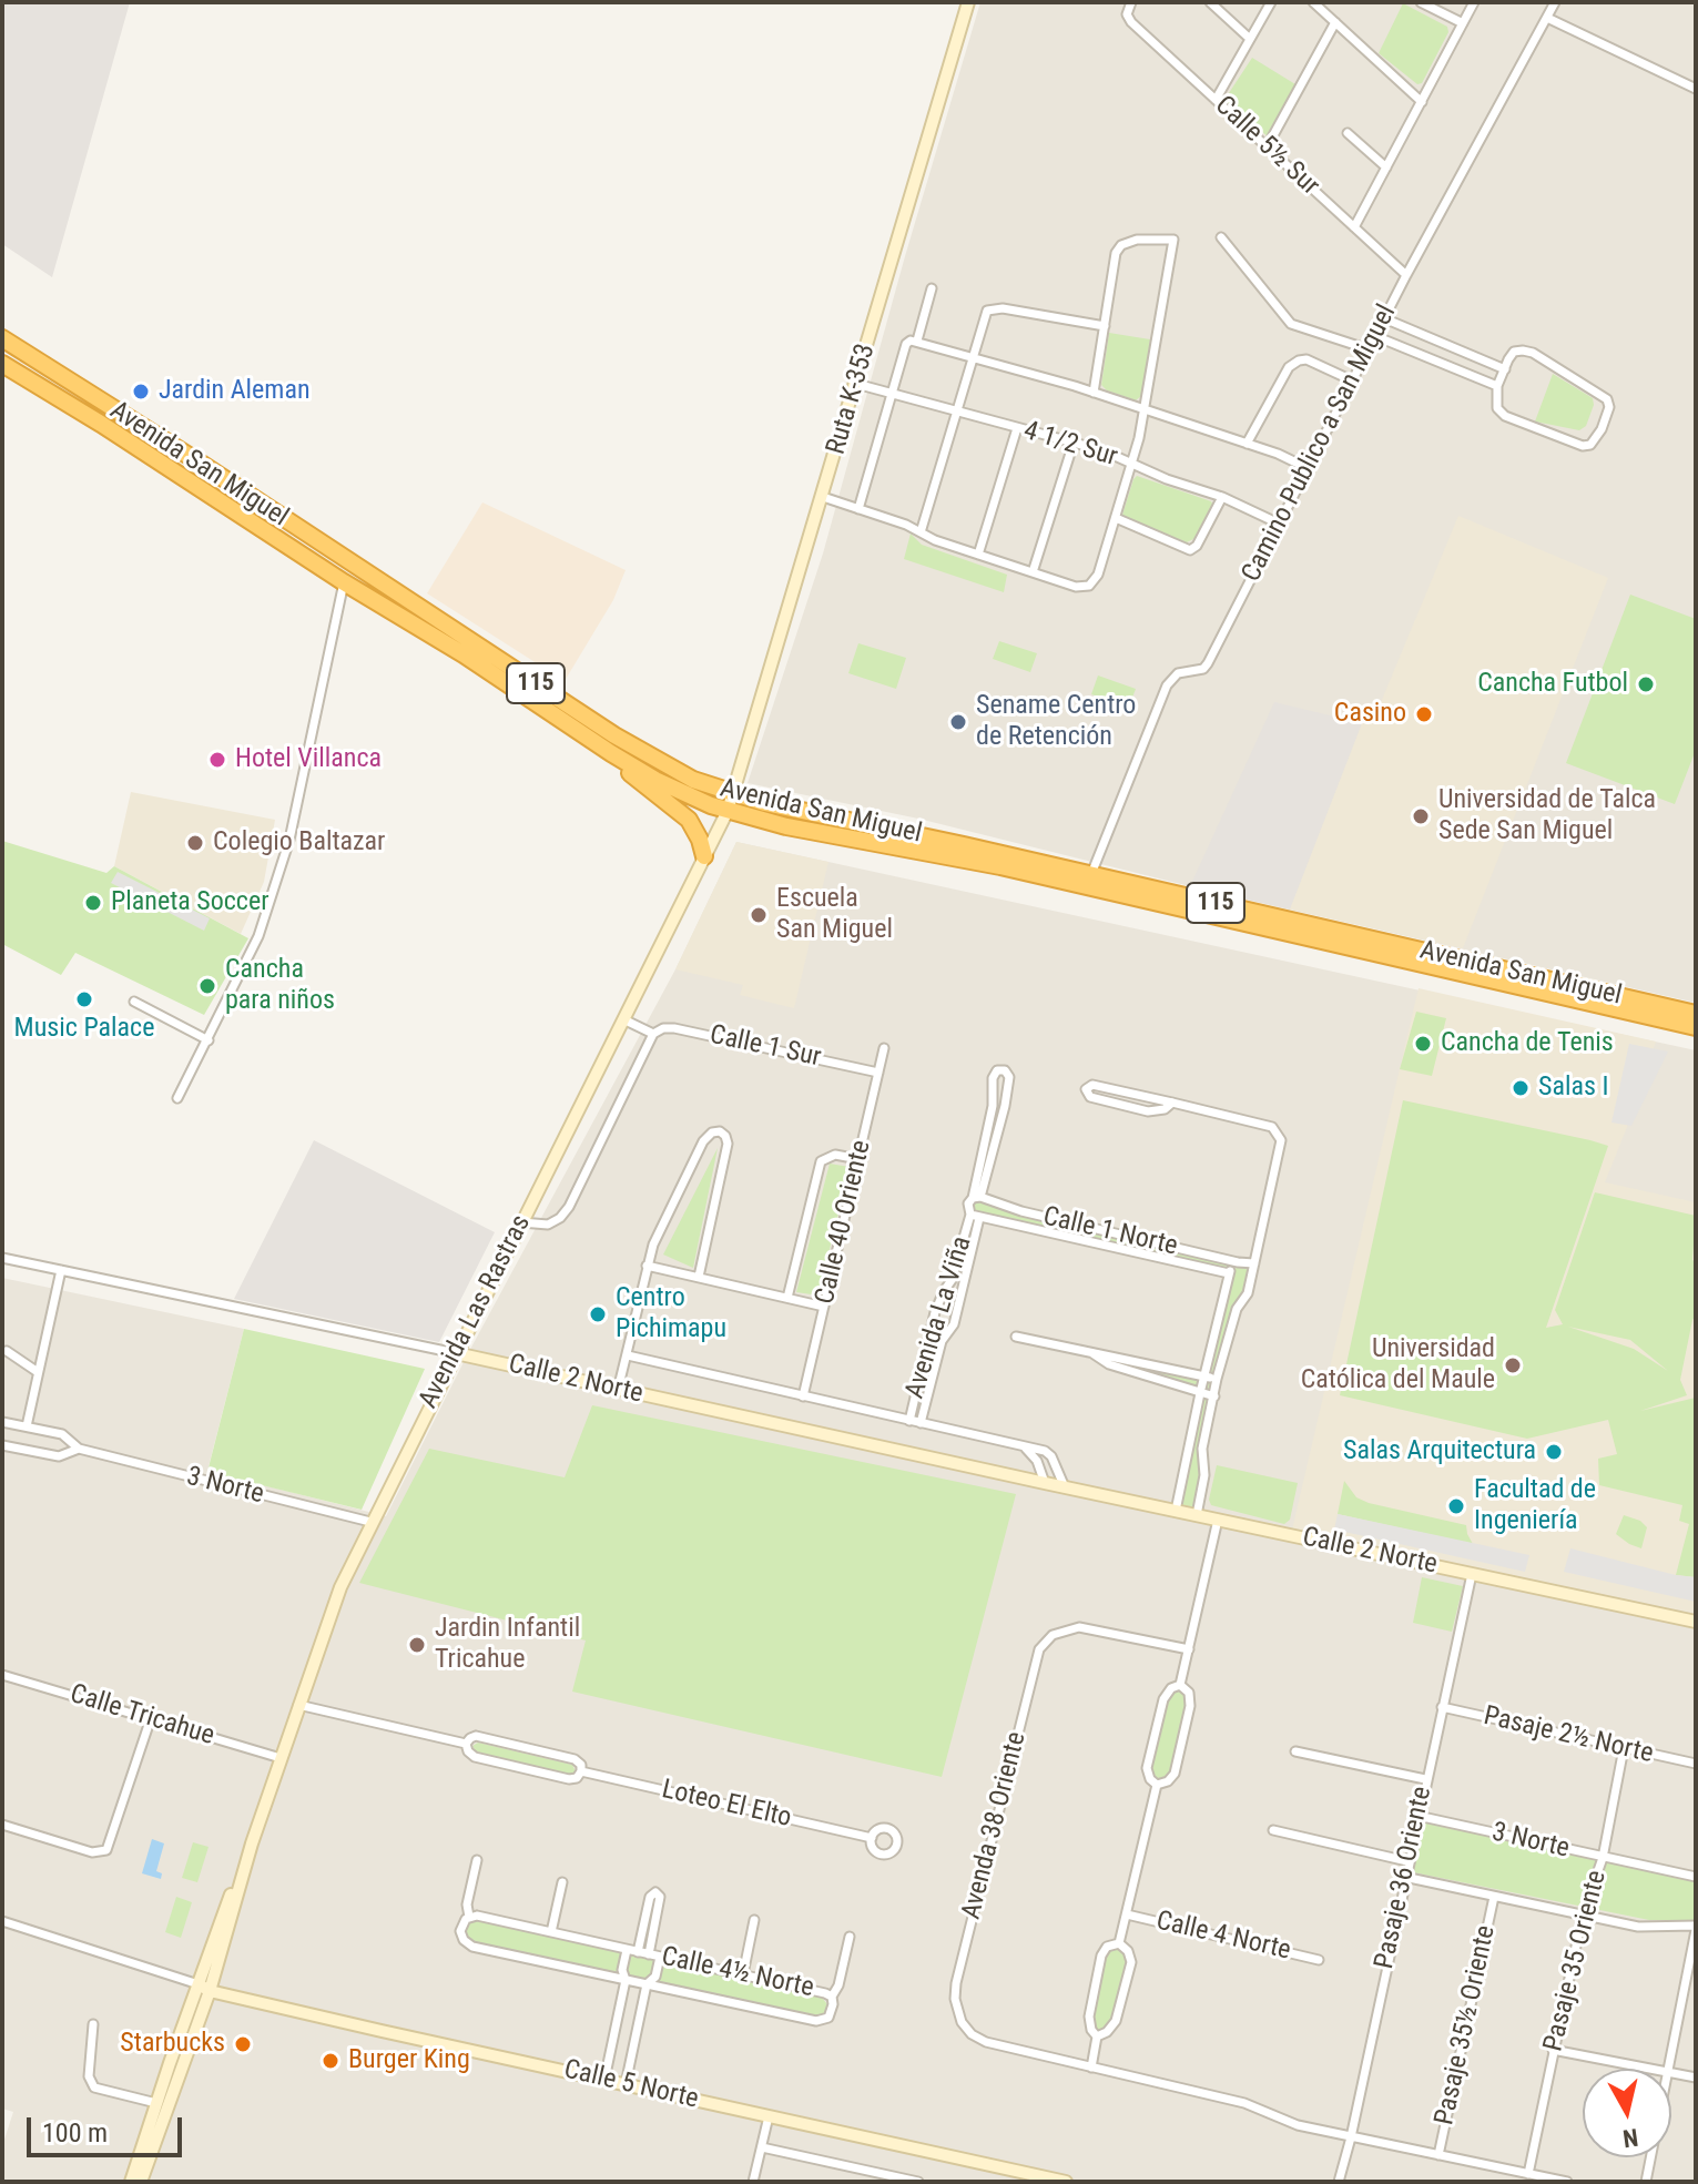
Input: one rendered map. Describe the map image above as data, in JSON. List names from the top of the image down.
{
  "streets": {
    "highway": ["Avenida San Miguel", "115"],
    "street": [
      "Calle 5½ Sur",
      "Ruta K-353",
      "Camino Publico a San Miguel",
      "4 1/2 Sur",
      "Calle 1 Sur",
      "Calle 40 Oriente",
      "Calle 1 Norte",
      "Avenida Las Rastras",
      "Avenida La Viña",
      "Calle 2 Norte",
      "3 Norte",
      "Calle Tricahue",
      "Pasaje 2½ Norte",
      "Loteo El Elto",
      "Avenda 38 Oriente",
      "Pasaje 36 Oriente",
      "Calle 4 Norte",
      "Pasaje 35 Oriente",
      "Calle 4½ Norte",
      "Pasaje 35½ Oriente",
      "Calle 5 Norte"
    ]
  },
  "crossings": [
    ["Calle 5½ Sur", "Camino Publico a San Miguel"],
    ["Ruta K-353", "4 1/2 Sur"],
    ["Ruta K-353", "Avenida San Miguel"],
    ["Ruta K-353", "Avenida Las Rastras"],
    ["Camino Publico a San Miguel", "4 1/2 Sur"],
    ["Camino Publico a San Miguel", "Avenida San Miguel"],
    ["Avenida San Miguel", "Avenida Las Rastras"],
    ["Calle 1 Sur", "Calle 40 Oriente"],
    ["Calle 40 Oriente", "Calle 2 Norte"],
    ["Calle 1 Norte", "Avenida La Viña"],
    ["Avenida Las Rastras", "Calle 2 Norte"],
    ["Avenida Las Rastras", "3 Norte"],
    ["Avenida Las Rastras", "Calle Tricahue"],
    ["Avenida Las Rastras", "Loteo El Elto"],
    ["Avenida Las Rastras", "Calle 5 Norte"],
    ["Avenida La Viña", "Calle 2 Norte"],
    ["Calle 2 Norte", "Pasaje 36 Oriente"],
    ["3 Norte", "Pasaje 36 Oriente"],
    ["3 Norte", "Pasaje 35 Oriente"],
    ["Pasaje 2½ Norte", "Pasaje 36 Oriente"],
    ["Pasaje 2½ Norte", "Pasaje 35 Oriente"]
  ],
  "places": [
    "Jardin Aleman",
    "Cancha Futbol",
    "Casino",
    "Sename Centro de Retención",
    "Hotel Villanca",
    "Universidad de Talca Sede San Miguel",
    "Colegio Baltazar",
    "Planeta Soccer",
    "Escuela San Miguel",
    "Cancha para niños",
    "Music Palace",
    "Cancha de Tenis",
    "Salas I",
    "Centro Pichimapu",
    "Universidad Católica del Maule",
    "Salas Arquitectura",
    "Facultad de Ingeniería",
    "Jardin Infantil Tricahue",
    "Starbucks",
    "Burger King"
  ],
  "scale_bar": "100 m",
  "north": "bottom"
}
